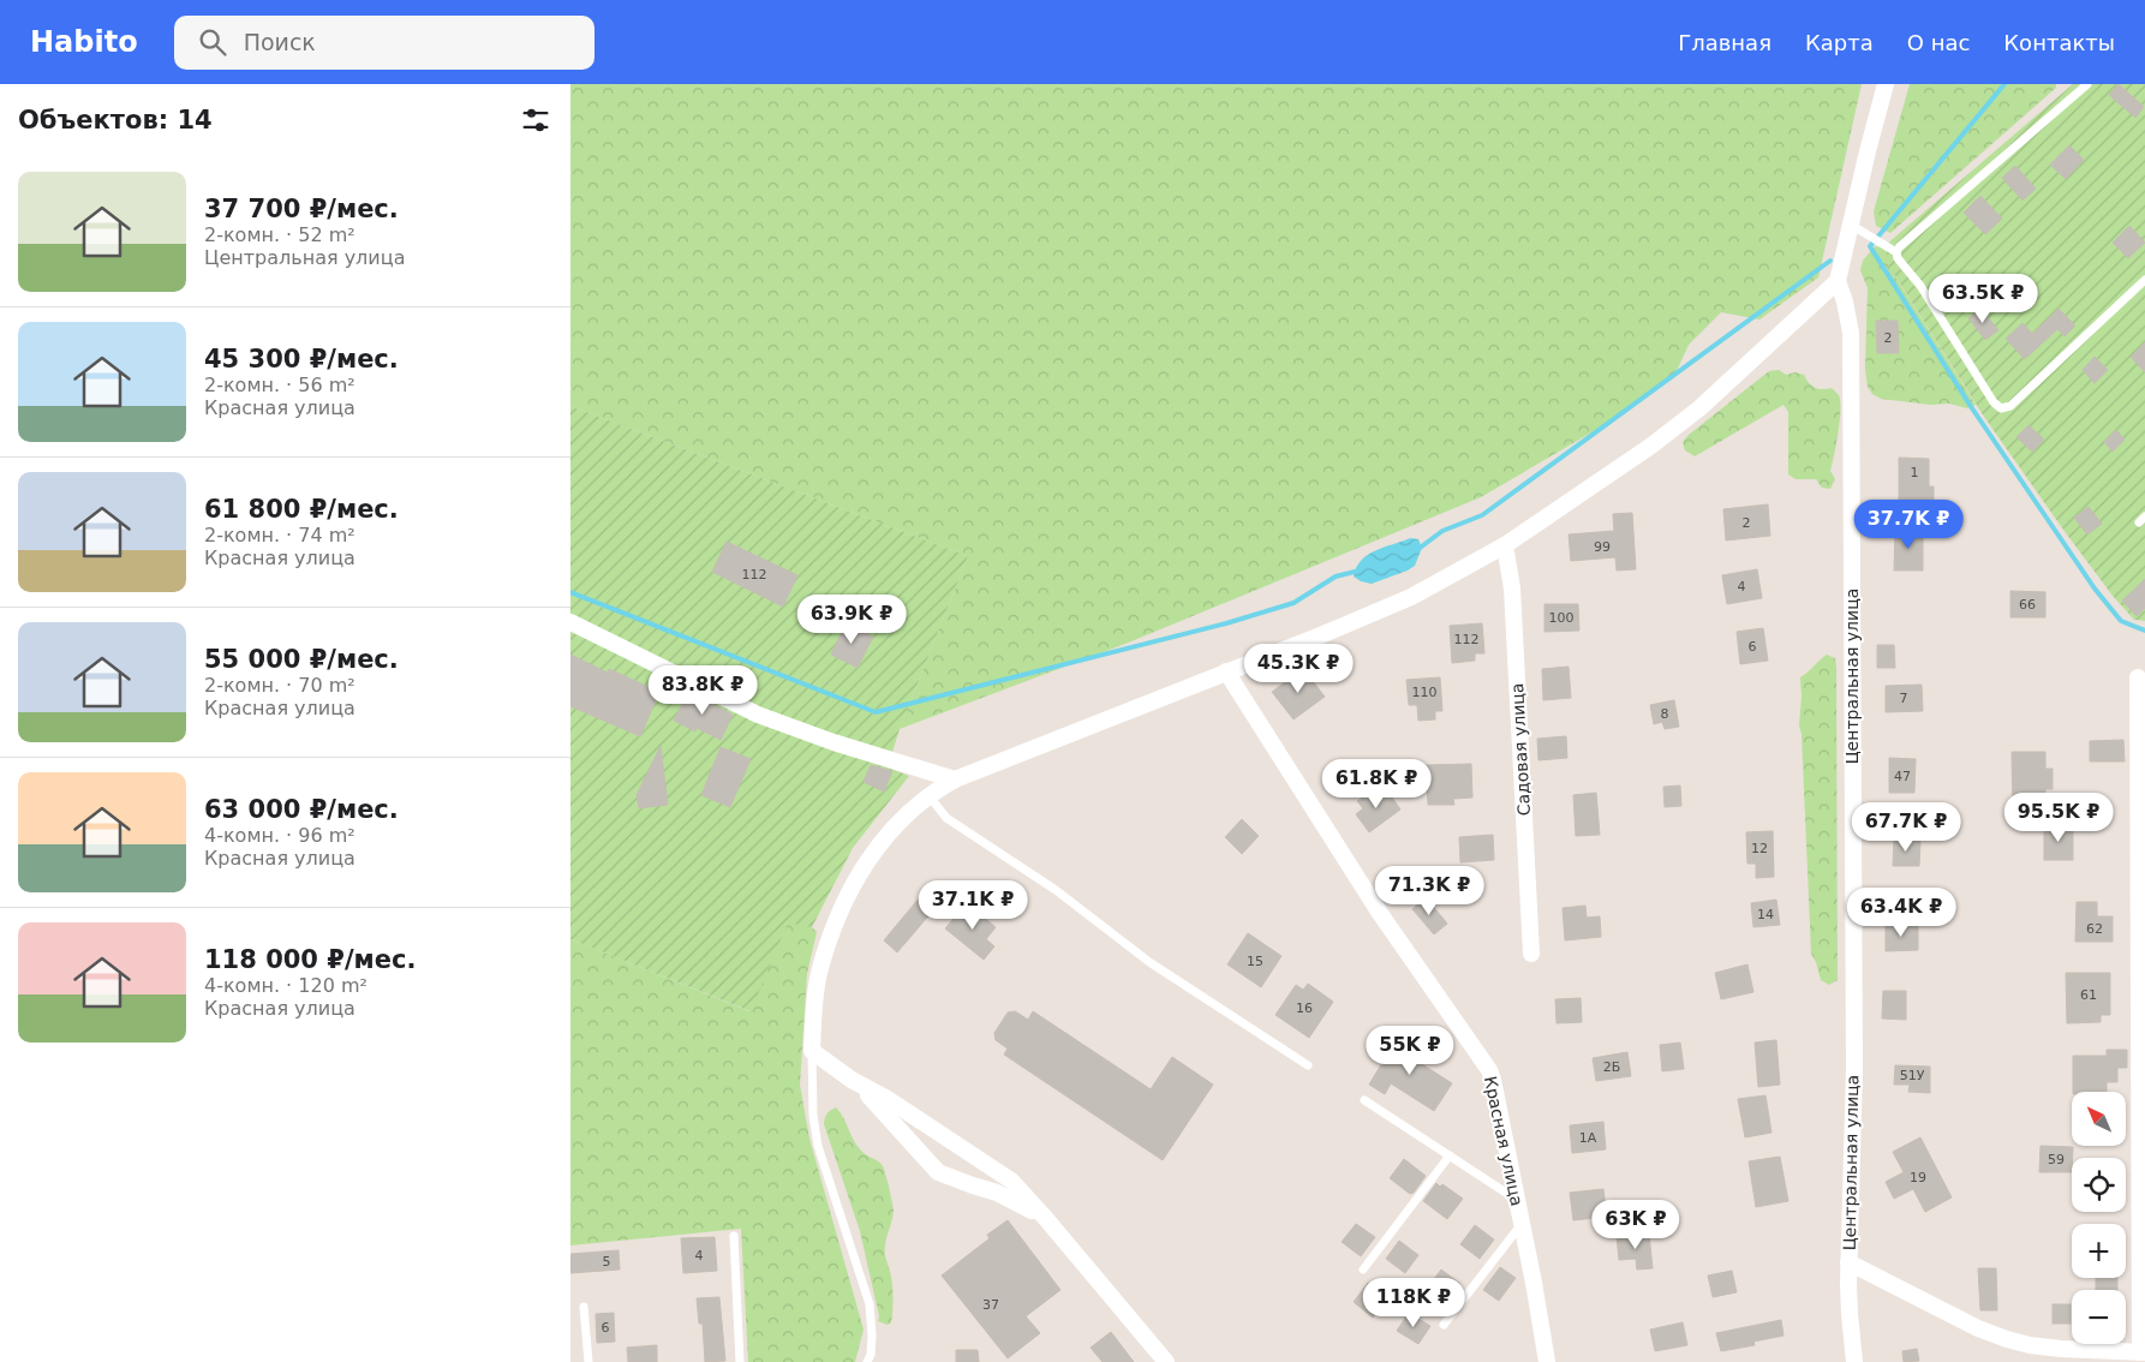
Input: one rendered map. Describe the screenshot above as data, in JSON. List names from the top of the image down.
{
  "streets": {
    "street": ["Центральная улица", "Садовая улица", "Красная улица"]
  },
  "house_numbers": [
    "2",
    "1",
    "2",
    "99",
    "112",
    "4",
    "66",
    "100",
    "112",
    "6",
    "110",
    "7",
    "8",
    "47",
    "12",
    "14",
    "62",
    "15",
    "61",
    "16",
    "2Б",
    "51У",
    "1А",
    "59",
    "19",
    "4",
    "5",
    "37",
    "6"
  ],
  "north": "top left",
  "page": {
    "header": "Habito",
    "search": "Поиск",
    "nav": [
      "Главная",
      "Карта",
      "О нас",
      "Контакты"
    ],
    "heading": "Объектов: 14",
    "list": [
      {
        "name": "37 700 ₽/мес.",
        "note": "2-комн. · 52 m² · Центральная улица"
      },
      {
        "name": "45 300 ₽/мес.",
        "note": "2-комн. · 56 m² · Красная улица"
      },
      {
        "name": "61 800 ₽/мес.",
        "note": "2-комн. · 74 m² · Красная улица"
      },
      {
        "name": "55 000 ₽/мес.",
        "note": "2-комн. · 70 m² · Красная улица"
      },
      {
        "name": "63 000 ₽/мес.",
        "note": "4-комн. · 96 m² · Красная улица"
      },
      {
        "name": "118 000 ₽/мес.",
        "note": "4-комн. · 120 m² · Красная улица"
      }
    ],
    "price": [
      "63.5K ₽",
      "37.7K ₽",
      "63.9K ₽",
      "45.3K ₽",
      "83.8K ₽",
      "61.8K ₽",
      "95.5K ₽",
      "67.7K ₽",
      "71.3K ₽",
      "37.1K ₽",
      "63.4K ₽",
      "55K ₽",
      "63K ₽",
      "118K ₽"
    ],
    "map_buttons": ["+", "−"]
  }
}
